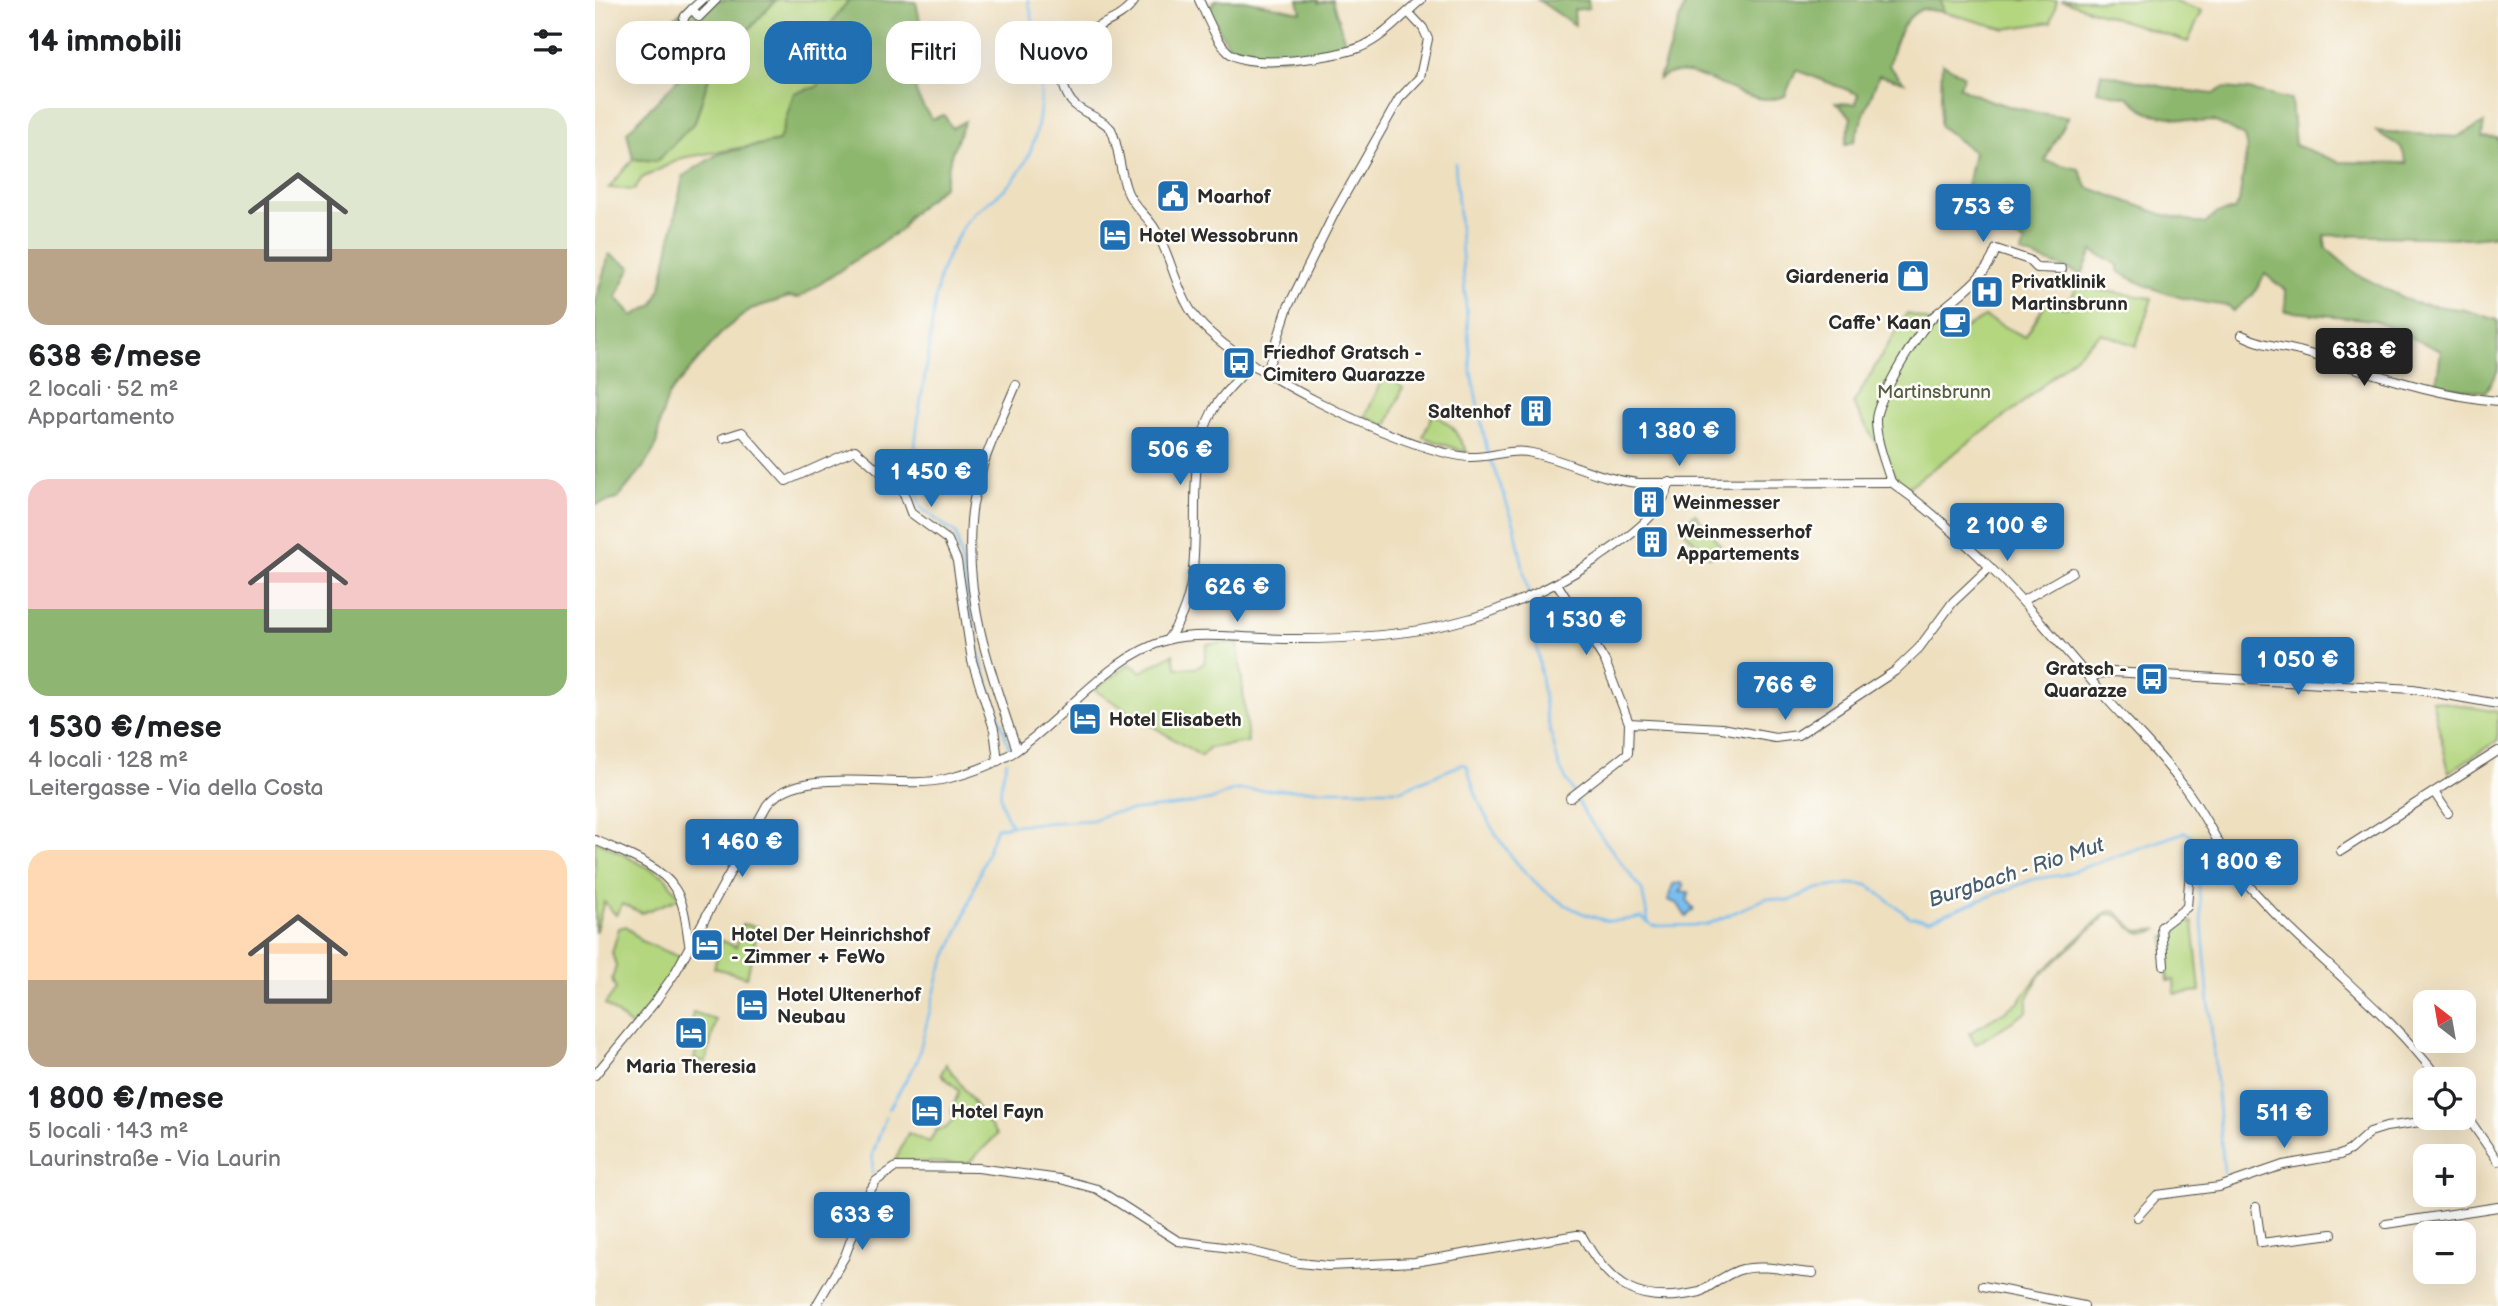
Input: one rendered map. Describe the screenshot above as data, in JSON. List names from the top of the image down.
{
  "water": ["Burgbach - Rio Mut"],
  "parks": ["Martinsbrunn"],
  "places": {
    "public building": ["Moarhof"],
    "hotel": [
      "Hotel Wessobrunn",
      "Hotel Elisabeth",
      "Hotel Der Heinrichshof - Zimmer + FeWo",
      "Hotel Ultenerhof Neubau",
      "Maria Theresia",
      "Hotel Fayn"
    ],
    "shop": ["Giardeneria"],
    "hospital": ["Privatklinik Martinsbrunn"],
    "cafe": ["Caffe‘ Kaan"],
    "bus stop": ["Friedhof Gratsch - Cimitero Quarazze", "Gratsch - Quarazze"],
    "building": ["Saltenhof", "Weinmesser", "Weinmesserhof Appartements"]
  },
  "north": "top left",
  "page": {
    "heading": "14 immobili",
    "chip": [
      "Compra",
      "Affitta",
      "Filtri",
      "Nuovo"
    ],
    "list": [
      {
        "name": "638 €/mese",
        "note": "2 locali · 52 m² · Appartamento"
      },
      {
        "name": "1 530 €/mese",
        "note": "4 locali · 128 m² · Leitergasse - Via della Costa"
      },
      {
        "name": "1 800 €/mese",
        "note": "5 locali · 143 m² · Laurinstraße - Via Laurin"
      }
    ],
    "price": [
      "753 €",
      "638 €",
      "1 380 €",
      "506 €",
      "1 450 €",
      "2 100 €",
      "626 €",
      "1 530 €",
      "1 050 €",
      "766 €",
      "1 460 €",
      "1 800 €",
      "511 €",
      "633 €"
    ],
    "map_buttons": ["+", "−"]
  }
}
